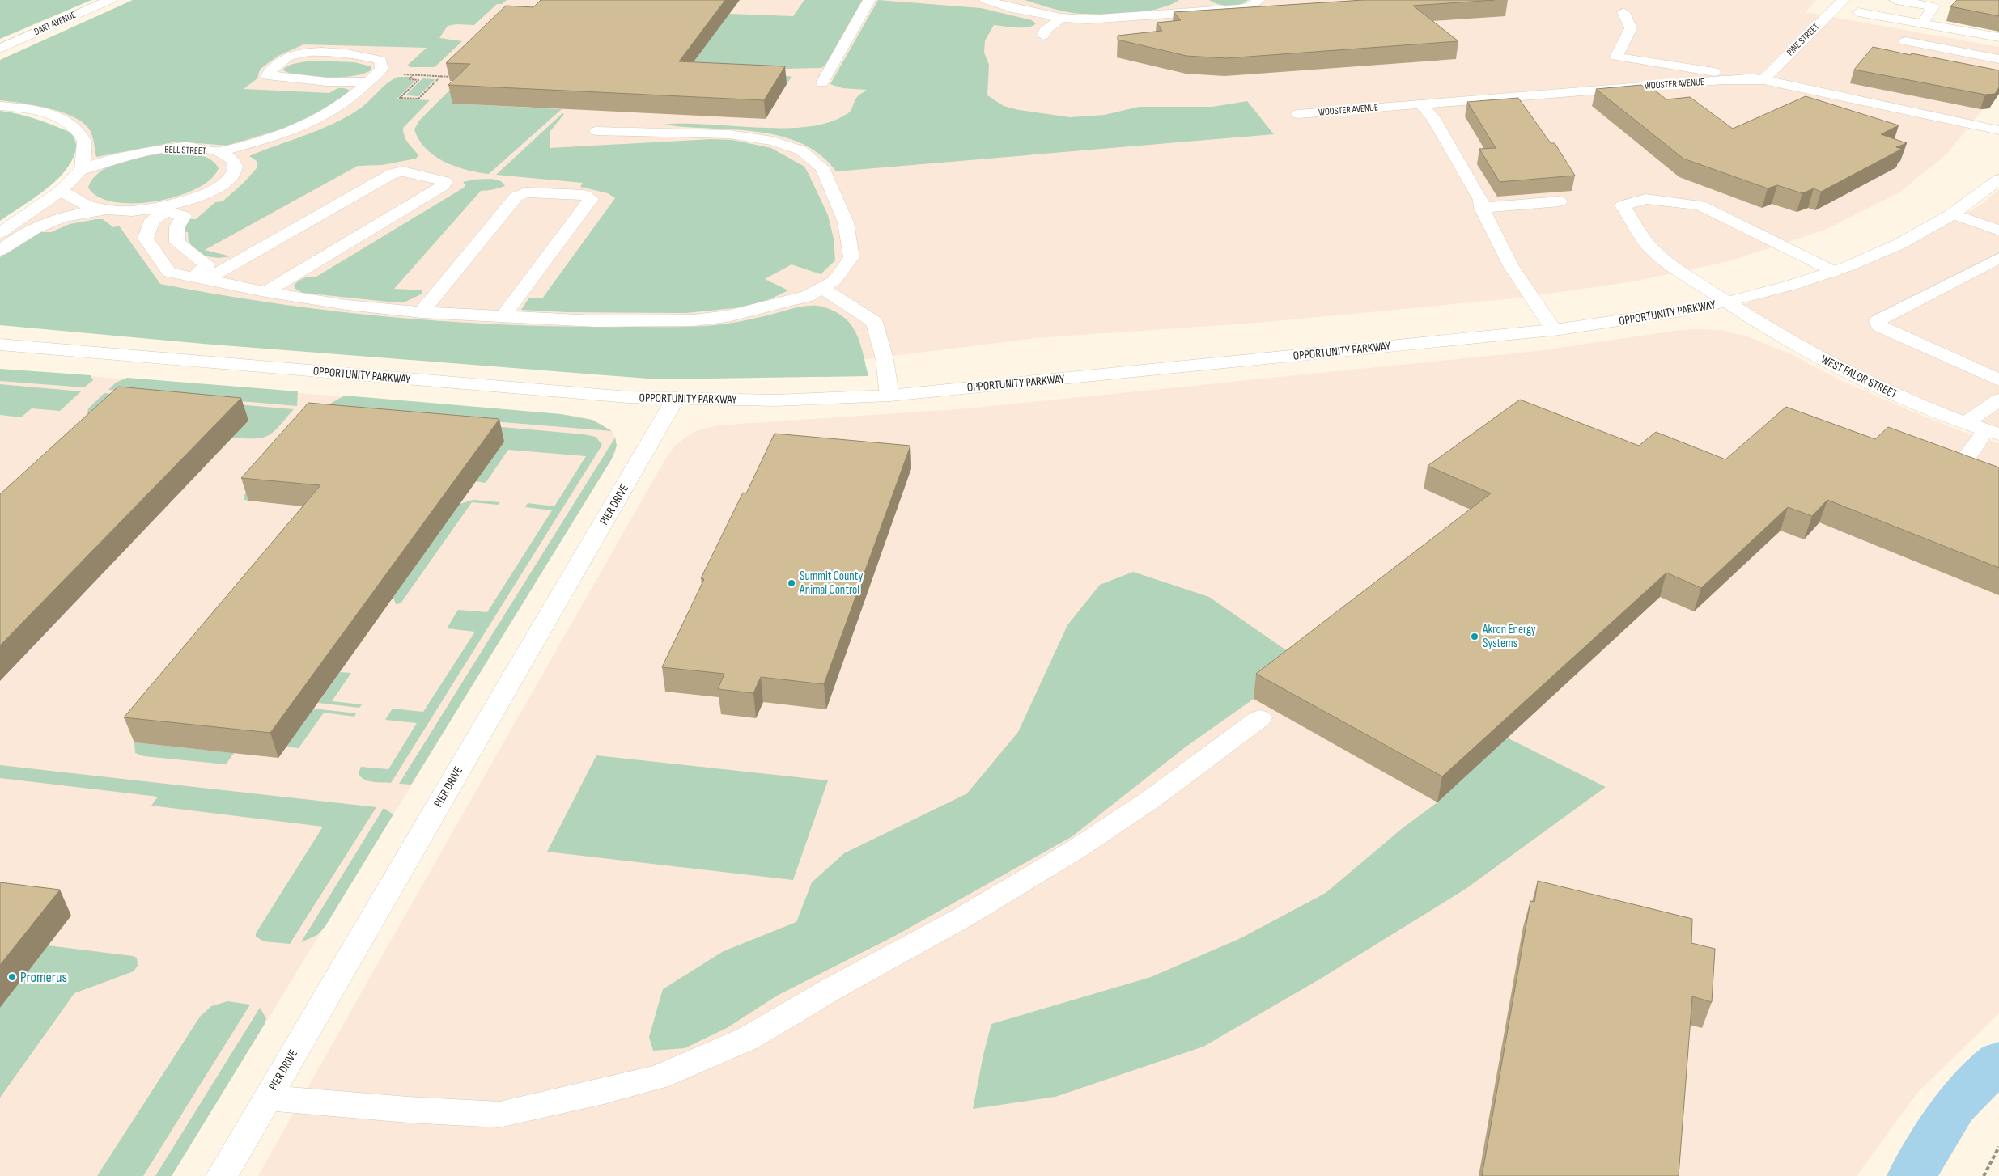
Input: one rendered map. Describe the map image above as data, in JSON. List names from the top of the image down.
{
  "streets": {
    "main road": [
      "DART AVENUE",
      "PINE STREET",
      "WOOSTER AVENUE",
      "BELL STREET",
      "OPPORTUNITY PARKWAY",
      "WEST FALOR STREET",
      "PIER DRIVE"
    ]
  },
  "crossings": [
    ["PINE STREET", "WOOSTER AVENUE"],
    ["OPPORTUNITY PARKWAY", "WEST FALOR STREET"],
    ["OPPORTUNITY PARKWAY", "PIER DRIVE"]
  ],
  "places": ["Summit County Animal Control", "Akron Energy Systems", "Promerus"]
}
